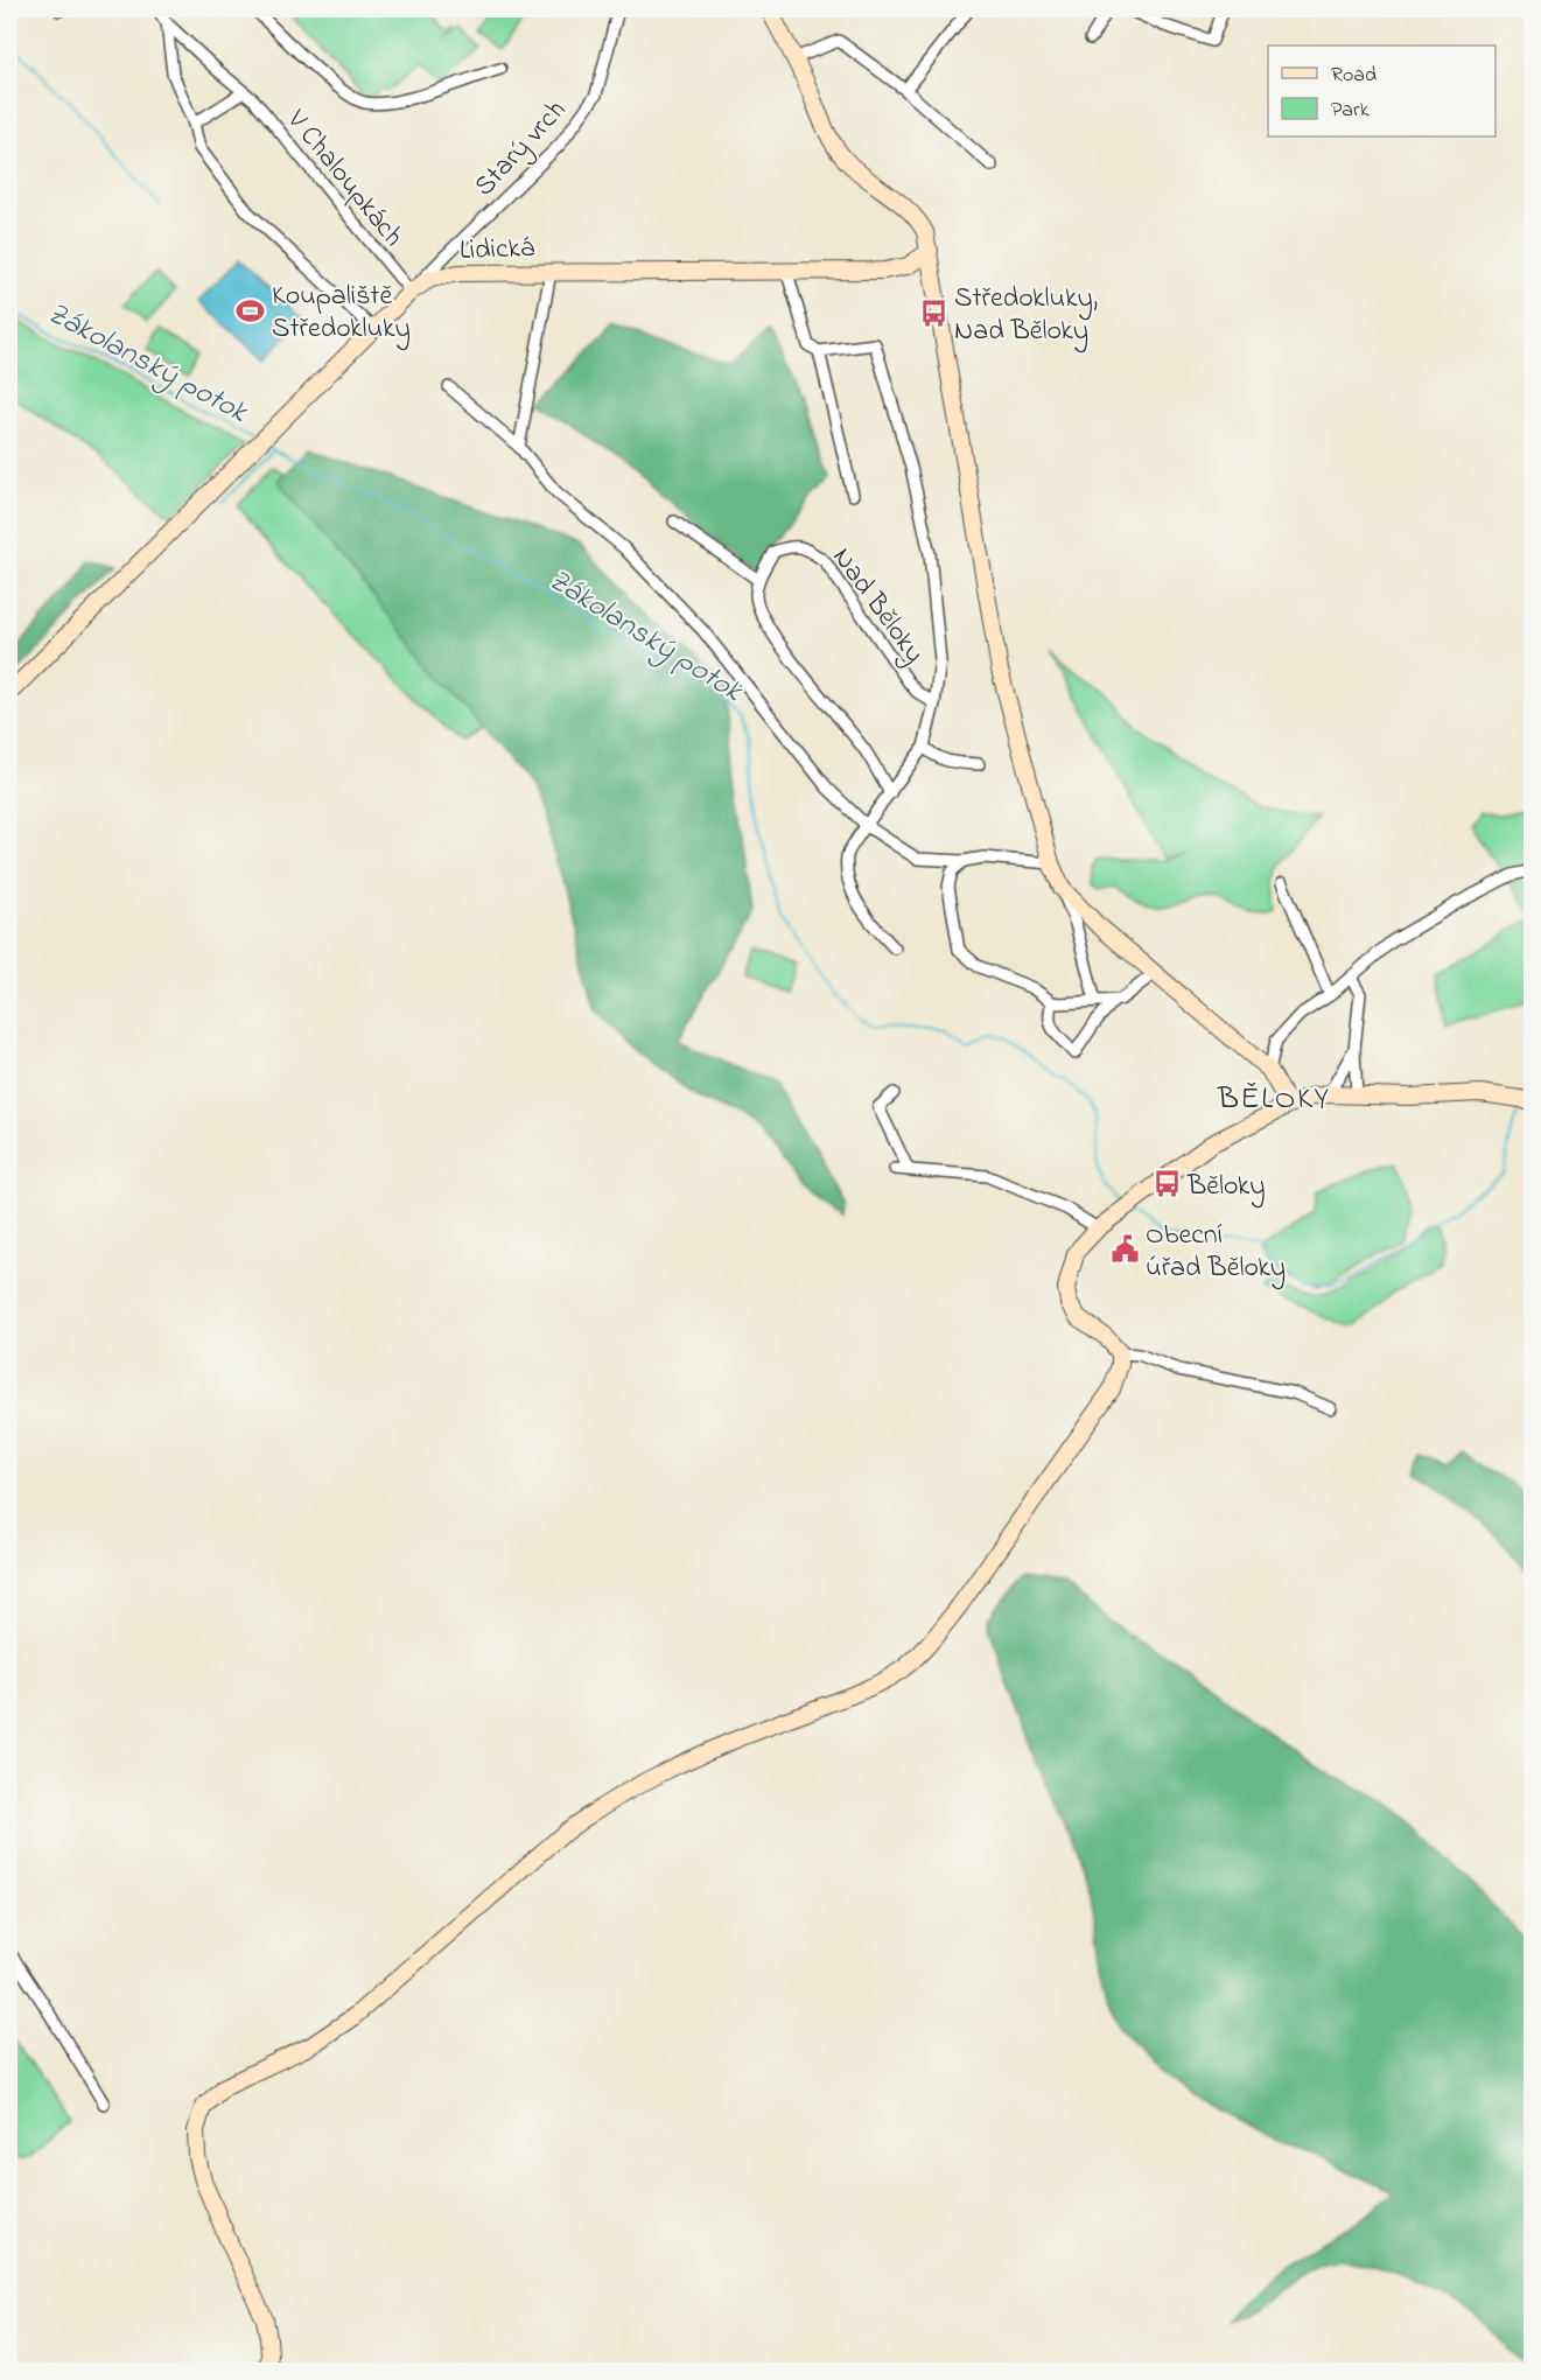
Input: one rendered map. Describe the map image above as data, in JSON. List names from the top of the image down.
{
  "streets": {
    "street": [
      "Starý vrch",
      "V Chaloupkách",
      "Lidická",
      "Nad Běloky"
    ]
  },
  "crossings": [
    ["Starý vrch", "V Chaloupkách"],
    ["Starý vrch", "Lidická"],
    ["V Chaloupkách", "Lidická"]
  ],
  "districts": ["BĚLOKY"],
  "water": ["Zákolanský potok"],
  "places": {
    "sports": ["Koupaliště Středokluky"],
    "bus stop": ["Středokluky, Nad Běloky", "Běloky"],
    "public building": ["Obecní úřad Běloky"]
  },
  "legend": ["Road", "Park"]
}
